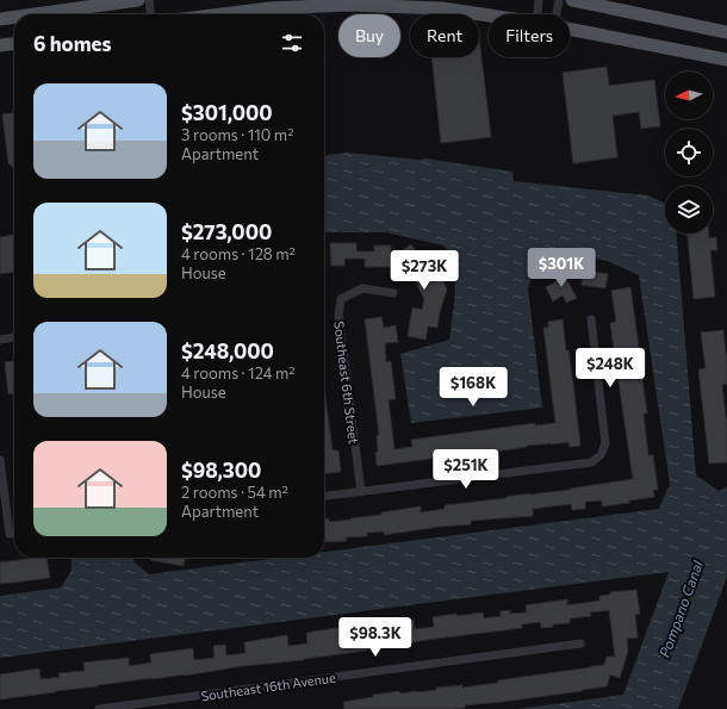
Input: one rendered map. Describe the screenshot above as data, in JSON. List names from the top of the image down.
{
  "streets": {
    "street": ["Southeast 6th Street", "Southeast 16th Avenue"]
  },
  "water": ["Pompano Canal"],
  "north": "left",
  "page": {
    "chip": ["Buy", "Rent", "Filters"],
    "heading": "6 homes",
    "list": [
      {
        "name": "$301,000",
        "note": "3 rooms · 110 m² · Apartment"
      },
      {
        "name": "$273,000",
        "note": "4 rooms · 128 m² · House"
      },
      {
        "name": "$248,000",
        "note": "4 rooms · 124 m² · House"
      },
      {
        "name": "$98,300",
        "note": "2 rooms · 54 m² · Apartment"
      }
    ],
    "price": [
      "$301K",
      "$273K",
      "$248K",
      "$168K",
      "$251K",
      "$98.3K"
    ]
  }
}
